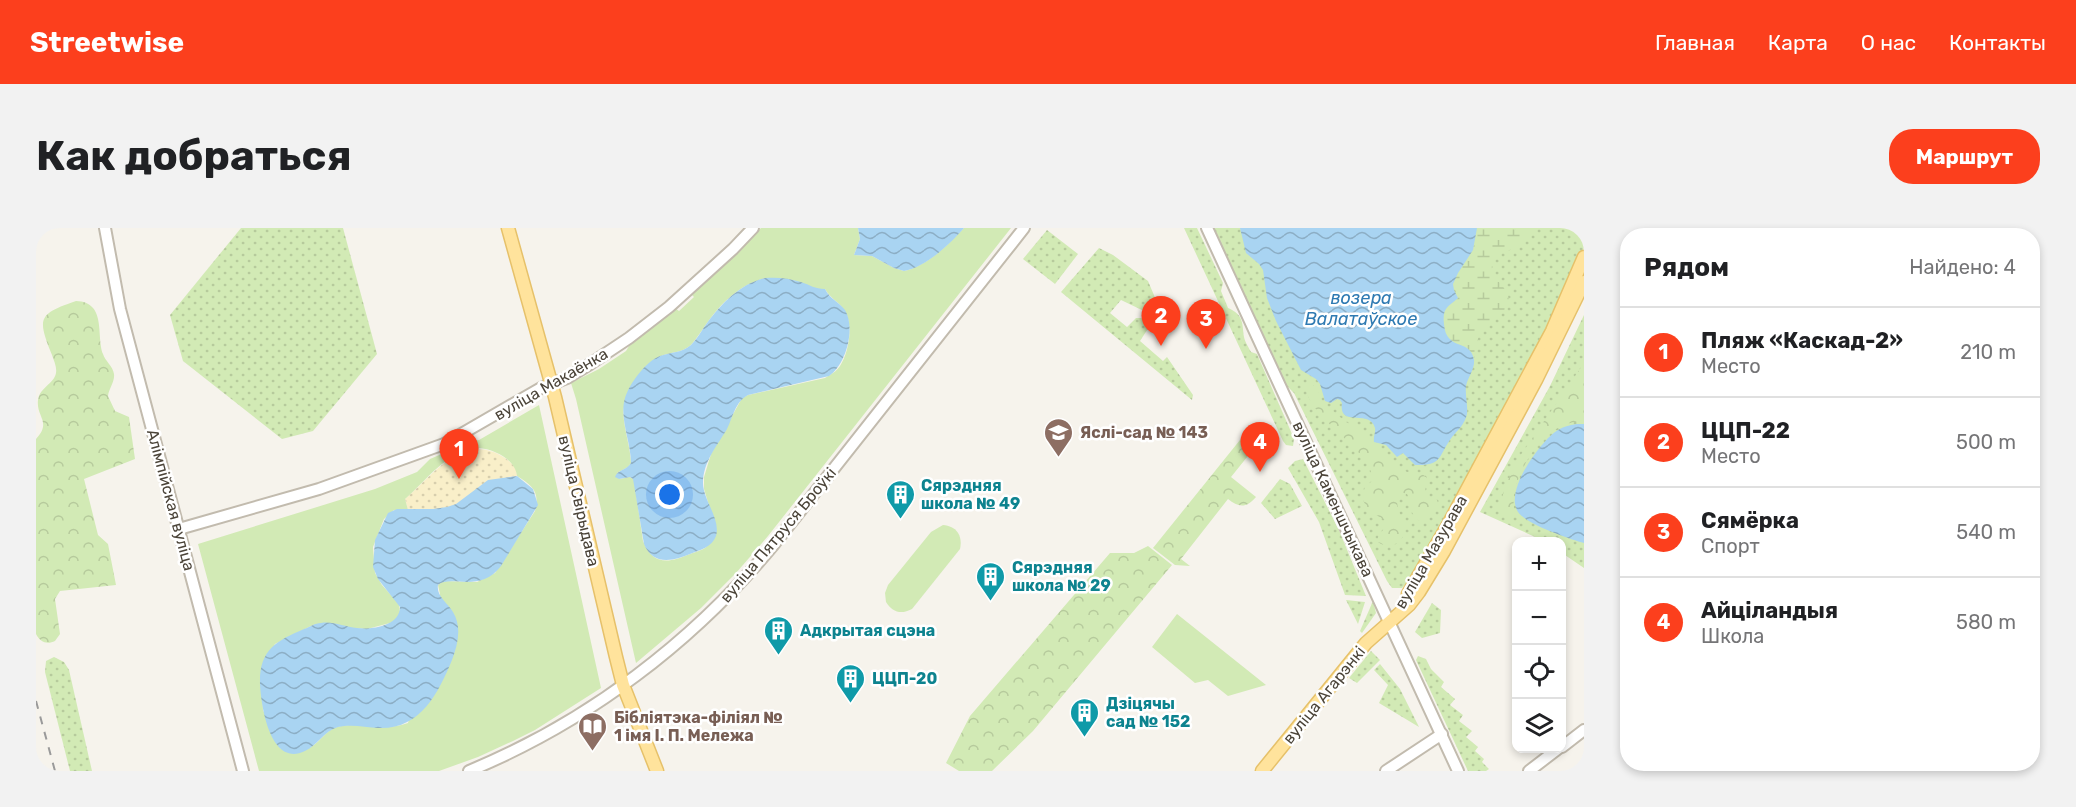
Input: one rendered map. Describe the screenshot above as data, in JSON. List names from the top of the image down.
{
  "streets": {
    "main road": ["вуліца Свірыдава", "вуліца Мазурава", "вуліца Агарэнкі"],
    "street": [
      "вуліца Макаёнка",
      "вуліца Каменшчыкава",
      "Алімпійская вуліца",
      "вуліца Пятруся Броўкі"
    ]
  },
  "crossings": [
    ["вуліца Макаёнка", "Алімпійская вуліца"],
    ["вуліца Макаёнка", "вуліца Свірыдава"],
    ["вуліца Каменшчыкава", "вуліца Мазурава"],
    ["вуліца Каменшчыкава", "вуліца Агарэнкі"],
    ["вуліца Свірыдава", "вуліца Пятруся Броўкі"],
    ["вуліца Мазурава", "вуліца Агарэнкі"]
  ],
  "water": ["возера Валатаўское"],
  "places": {
    "school or university": ["Яслі-сад № 143"],
    "building": [
      "Сярэдняя школа № 49",
      "Сярэдняя школа № 29",
      "Адкрытая сцэна",
      "ЦЦП-20",
      "Дзіцячы сад № 152"
    ],
    "library": ["Бібліятэка-філіял № 1 імя І. П. Мележа"]
  },
  "page": {
    "header": "Streetwise",
    "nav": [
      "Главная",
      "Карта",
      "О нас",
      "Контакты"
    ],
    "buttons": "Маршрут",
    "title": "Как добраться",
    "heading": ["Рядом", "Найдено: 4"],
    "pins": [
      "2",
      "3",
      "4",
      "1"
    ],
    "list": [
      {
        "mark": "1",
        "name": "Пляж «Каскад-2»",
        "note": "Место",
        "value": "210 m"
      },
      {
        "mark": "2",
        "name": "ЦЦП-22",
        "note": "Место",
        "value": "500 m"
      },
      {
        "mark": "3",
        "name": "Сямёрка",
        "note": "Спорт",
        "value": "540 m"
      },
      {
        "mark": "4",
        "name": "Айціландыя",
        "note": "Школа",
        "value": "580 m"
      }
    ],
    "map_buttons": ["+", "−"]
  }
}
